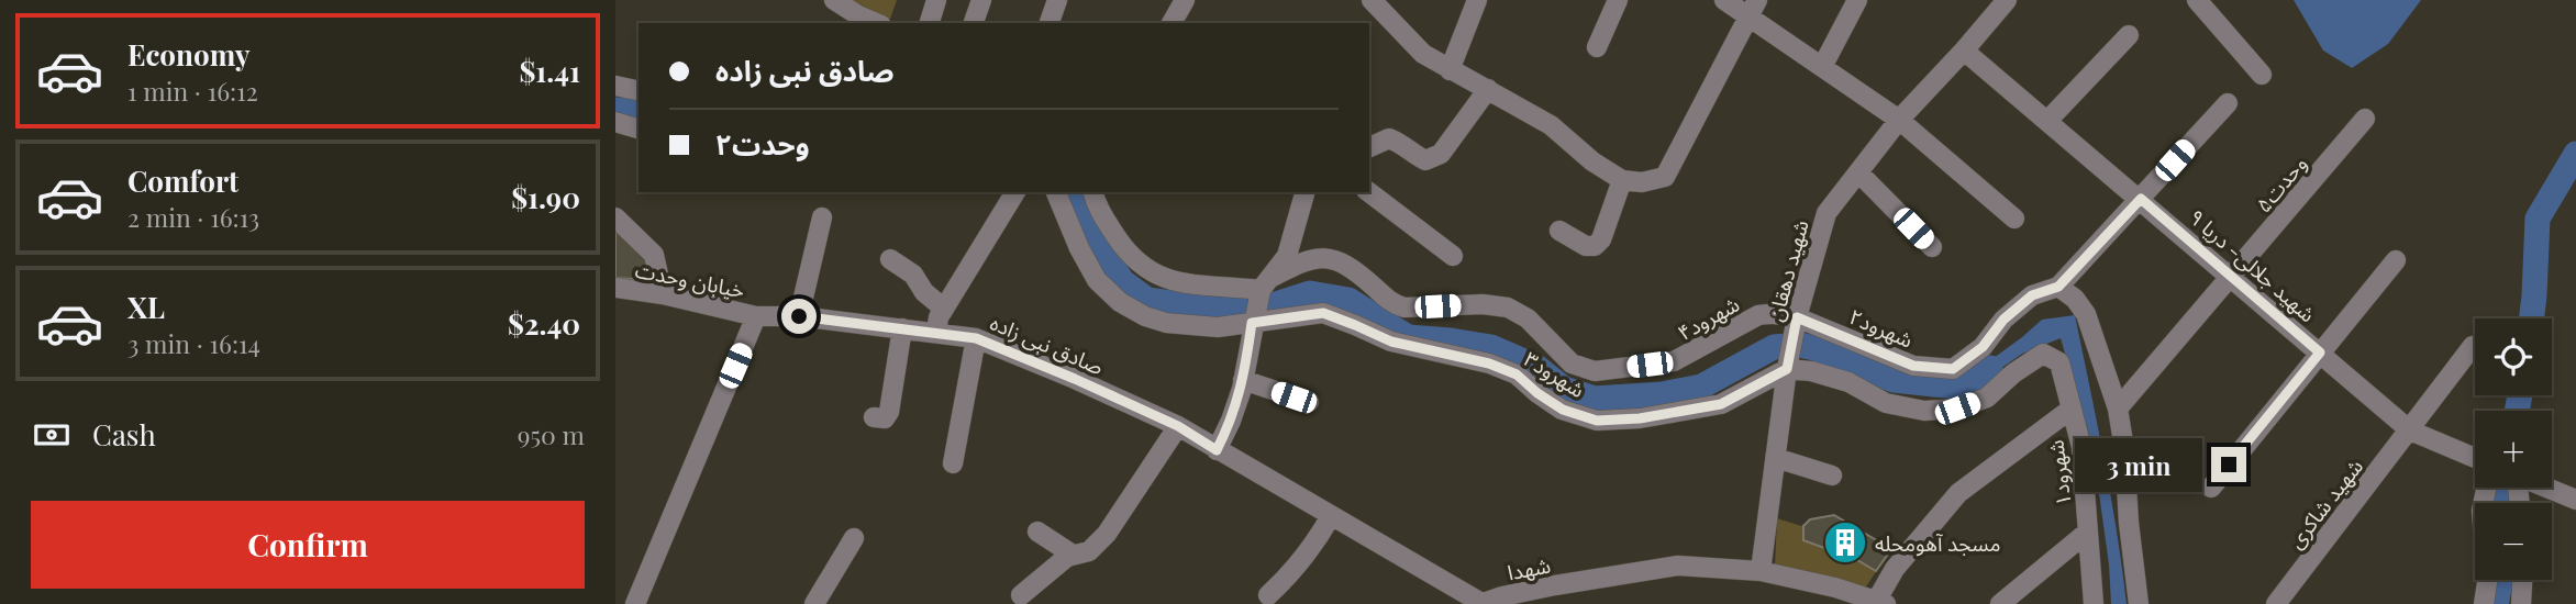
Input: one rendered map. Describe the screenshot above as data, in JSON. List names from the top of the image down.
{
  "streets": {
    "street": [
      "وحدت۵",
      "شهید جلالی- دریا ۹",
      "شهید دهقان",
      "خیابان وحدت",
      "شهرود۴",
      "شهرود۲",
      "صادق نبی زاده",
      "شهرود۳",
      "شهرود۱",
      "شهید شاکری",
      "شهدا"
    ]
  },
  "crossings": [
    ["وحدت۵", "شهید جلالی- دریا ۹"],
    ["شهید جلالی- دریا ۹", "شهید دهقان"],
    ["شهید جلالی- دریا ۹", "شهید شاکری"],
    ["شهید دهقان", "شهرود۴"],
    ["شهید دهقان", "شهرود۲"],
    ["شهید دهقان", "شهرود۳"],
    ["شهید دهقان", "شهرود۱"],
    ["شهید دهقان", "شهدا"],
    ["خیابان وحدت", "صادق نبی زاده"],
    ["شهرود۴", "شهرود۲"],
    ["صادق نبی زاده", "شهدا"],
    ["شهرود۳", "شهرود۱"]
  ],
  "places": {
    "building": ["مسجد آهومحله"]
  },
  "page": {
    "list": [
      {
        "name": "Economy",
        "note": "1 min · 16:12",
        "value": "$1.41"
      },
      {
        "name": "Comfort",
        "note": "2 min · 16:13",
        "value": "$1.90"
      },
      {
        "name": "XL",
        "note": "3 min · 16:14",
        "value": "$2.40"
      }
    ],
    "banner": ["صادق نبی زاده", "وحدت۲"],
    "map_buttons": ["+", "−"],
    "pay": ["Cash", "950 m"],
    "bubble": "3 min",
    "buttons": "Confirm"
  }
}
